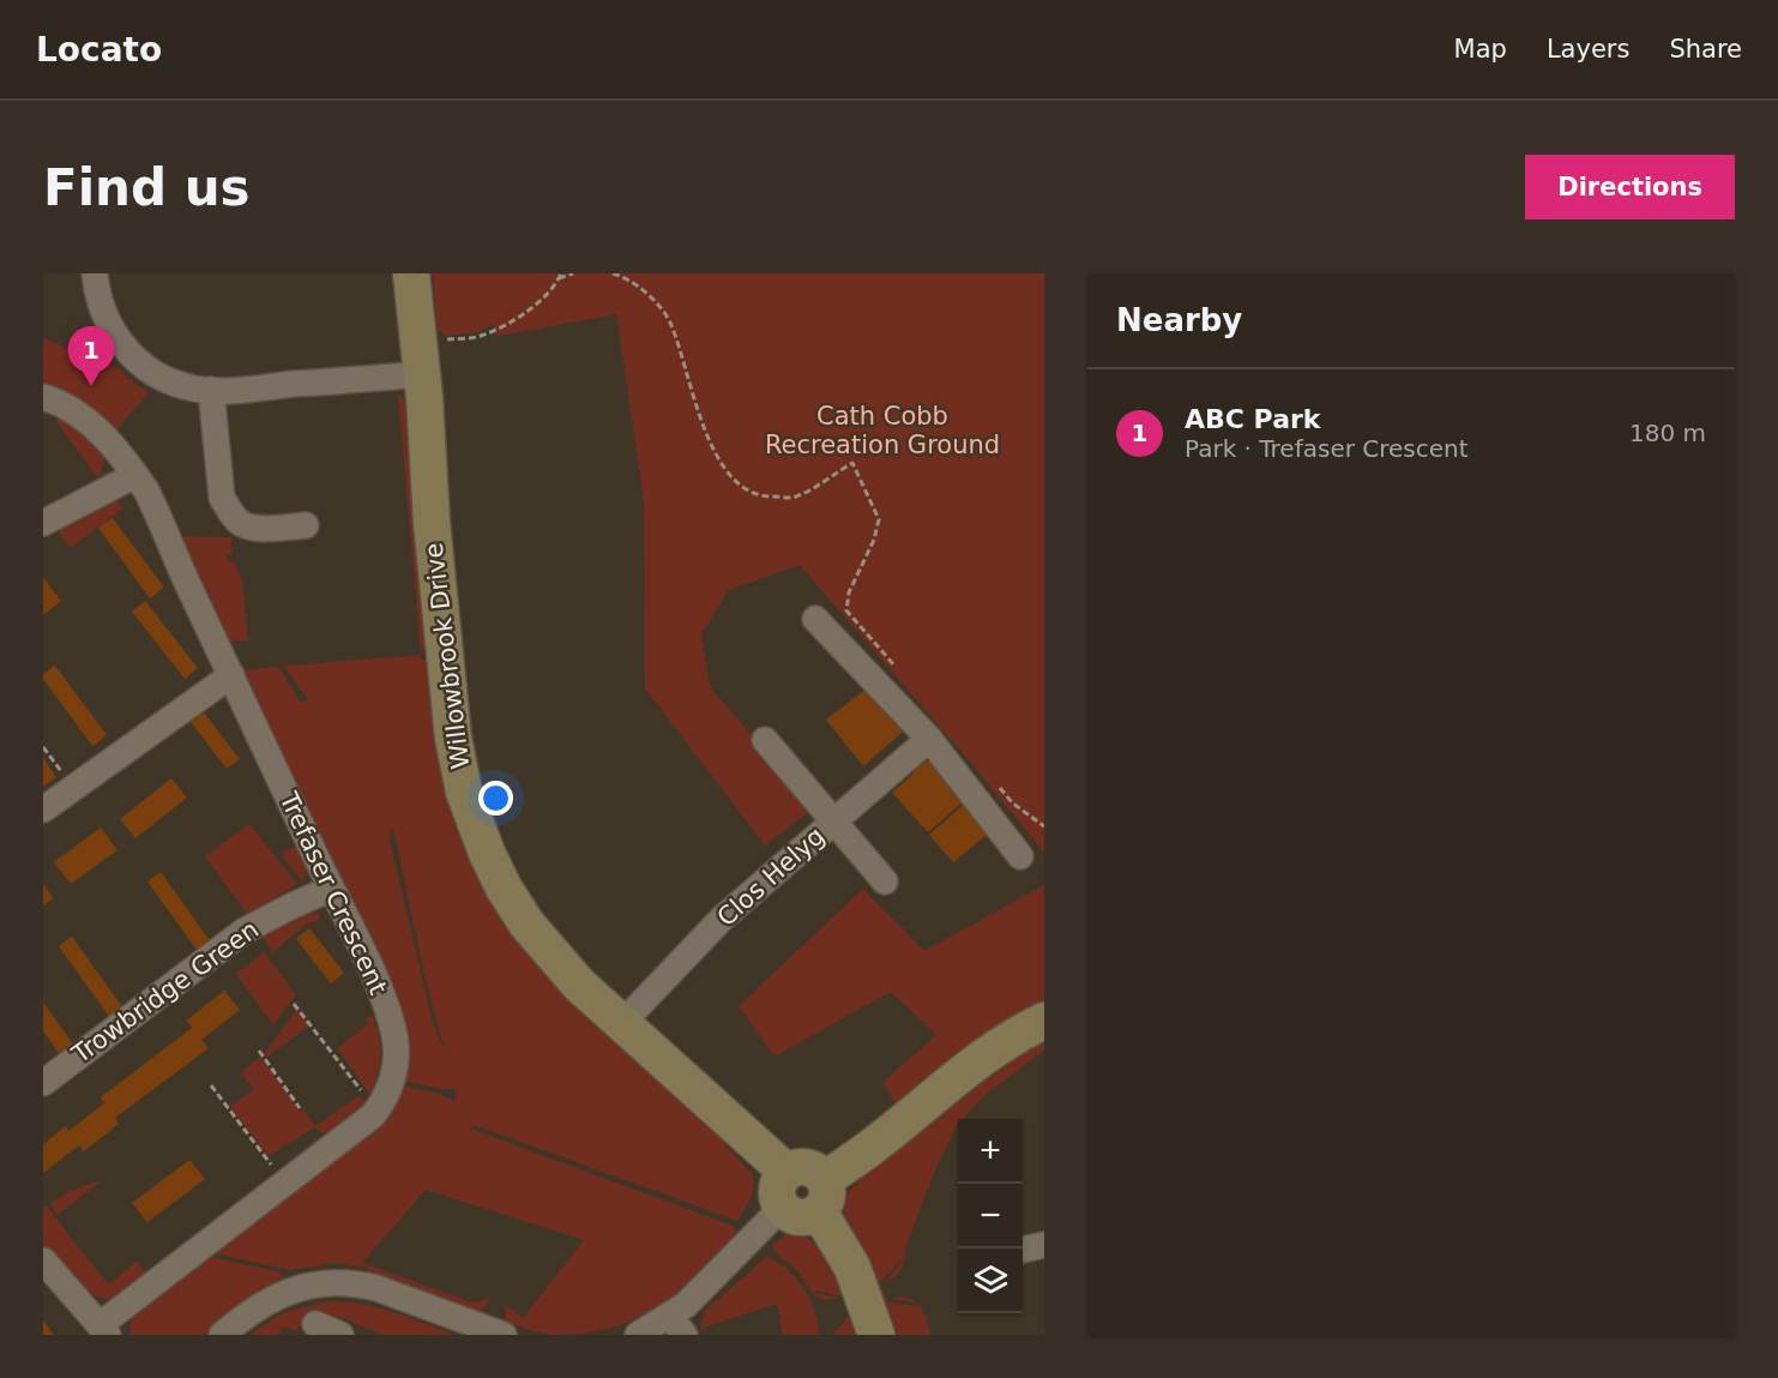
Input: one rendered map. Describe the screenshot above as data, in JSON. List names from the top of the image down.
{
  "streets": {
    "street": [
      "Willowbrook Drive",
      "Clos Helyg",
      "Trefaser Crescent",
      "Trowbridge Green"
    ]
  },
  "crossings": [
    ["Willowbrook Drive", "Clos Helyg"],
    ["Trefaser Crescent", "Trowbridge Green"]
  ],
  "parks": ["Cath Cobb Recreation Ground"],
  "page": {
    "header": "Locato",
    "nav": ["Map", "Layers", "Share"],
    "buttons": "Directions",
    "title": "Find us",
    "heading": "Nearby",
    "pins": "1",
    "list": [
      {
        "mark": "1",
        "name": "ABC Park",
        "note": "Park · Trefaser Crescent",
        "value": "180 m"
      }
    ],
    "map_buttons": ["+", "−"]
  }
}
